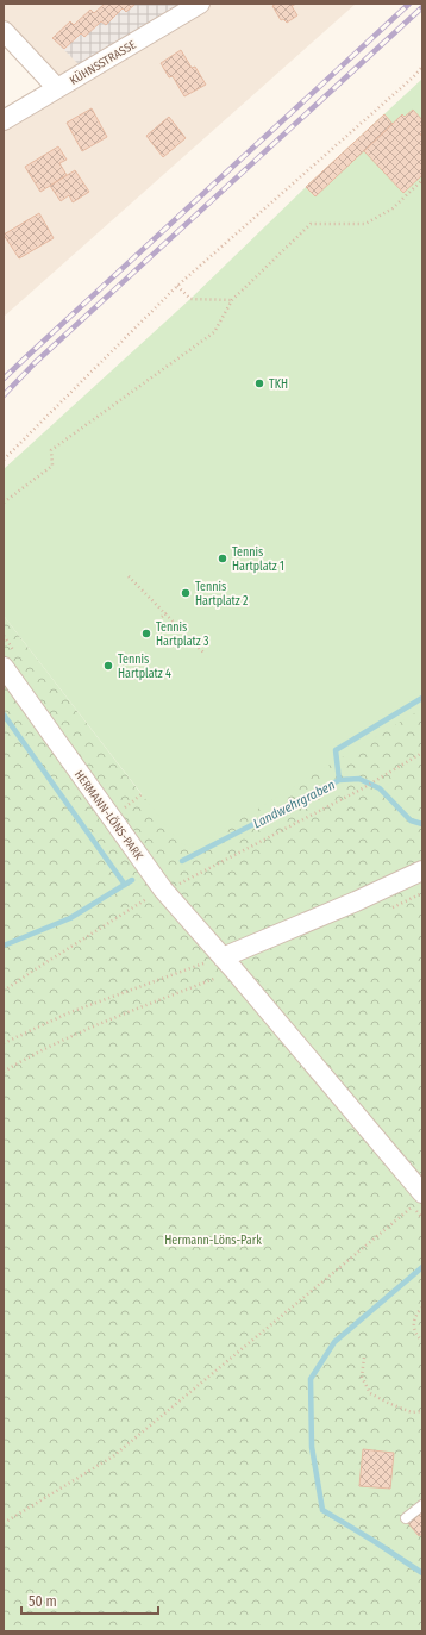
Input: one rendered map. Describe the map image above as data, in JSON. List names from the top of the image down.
{
  "streets": {
    "street": ["KÜHNSSTRASSE", "HERMANN-LÖNS-PARK"]
  },
  "water": ["Landwehrgraben"],
  "parks": ["Hermann-Löns-Park"],
  "places": [
    "TKH",
    "Tennis Hartplatz 1",
    "Tennis Hartplatz 2",
    "Tennis Hartplatz 3",
    "Tennis Hartplatz 4"
  ],
  "scale_bar": "50 m"
}
